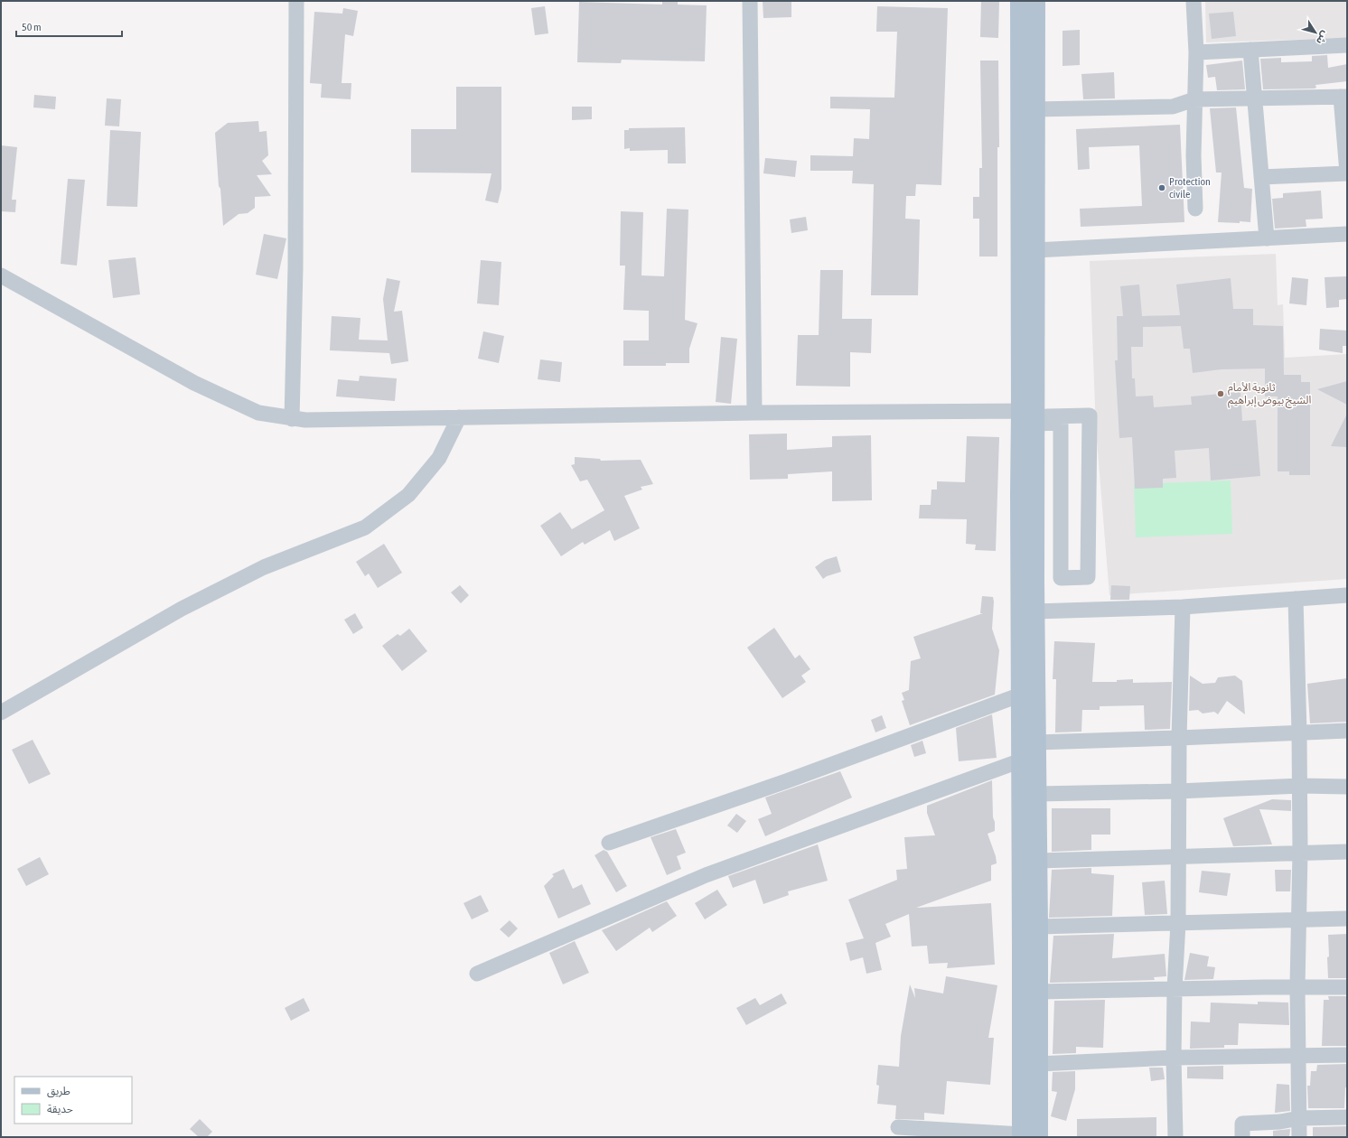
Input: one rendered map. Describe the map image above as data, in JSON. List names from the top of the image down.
{
  "places": ["Protection civile", "ثانوية الأمام الشيخ بيوض إبراهيم"],
  "legend": ["طريق", "حديقة"],
  "scale_bar": "50 m",
  "north": "bottom right"
}
